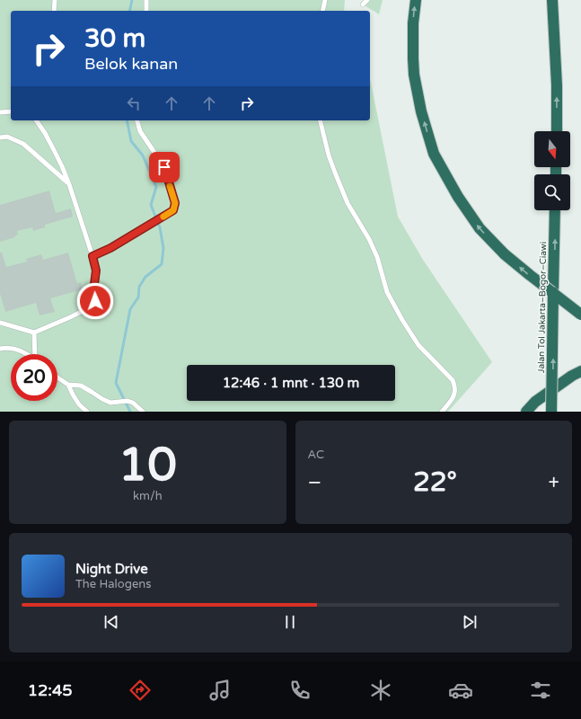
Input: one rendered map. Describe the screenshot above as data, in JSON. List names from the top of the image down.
{
  "streets": {
    "highway": ["Jalan Tol Jakarta–Bogor–Ciawi"]
  },
  "one_way": ["Jalan Tol Jakarta–Bogor–Ciawi"],
  "north": "bottom",
  "page": {
    "turn": ["30 m", "Belok kanan"],
    "limit": "20",
    "trip": "12:46 · 1 mnt · 130 m",
    "tile": [
      ["10", "km/h"],
      "AC"
    ],
    "heat": ["−", "22°", "+"],
    "song": ["Night Drive", "The Halogens"],
    "tabs": "12:45"
  }
}
